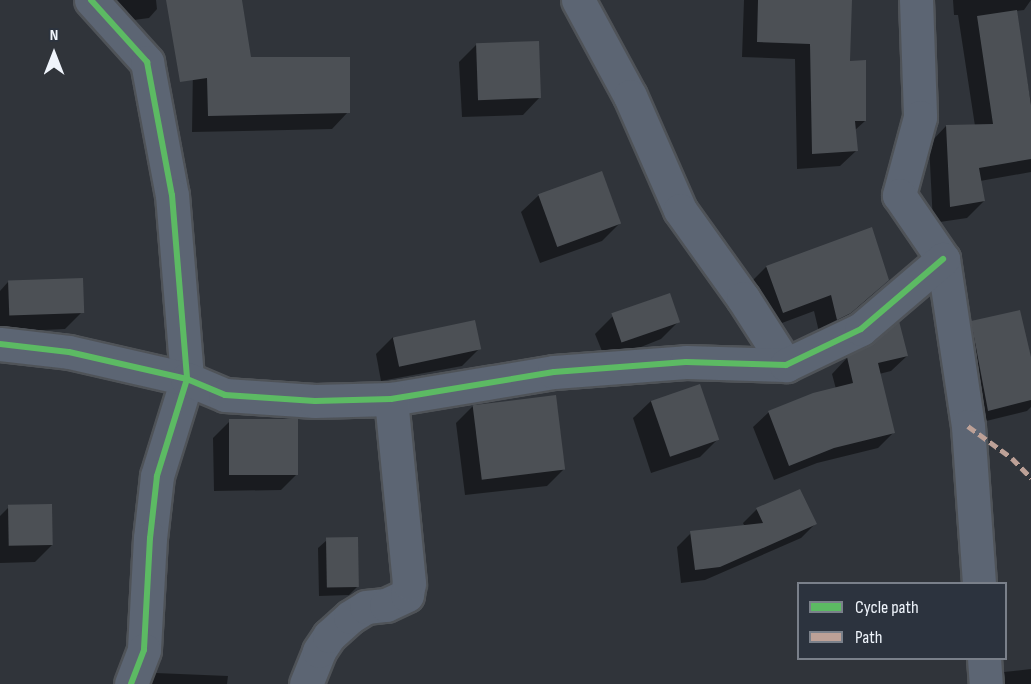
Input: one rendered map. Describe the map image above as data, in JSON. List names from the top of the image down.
{
  "legend": ["Cycle path", "Path"],
  "north": "top"
}
